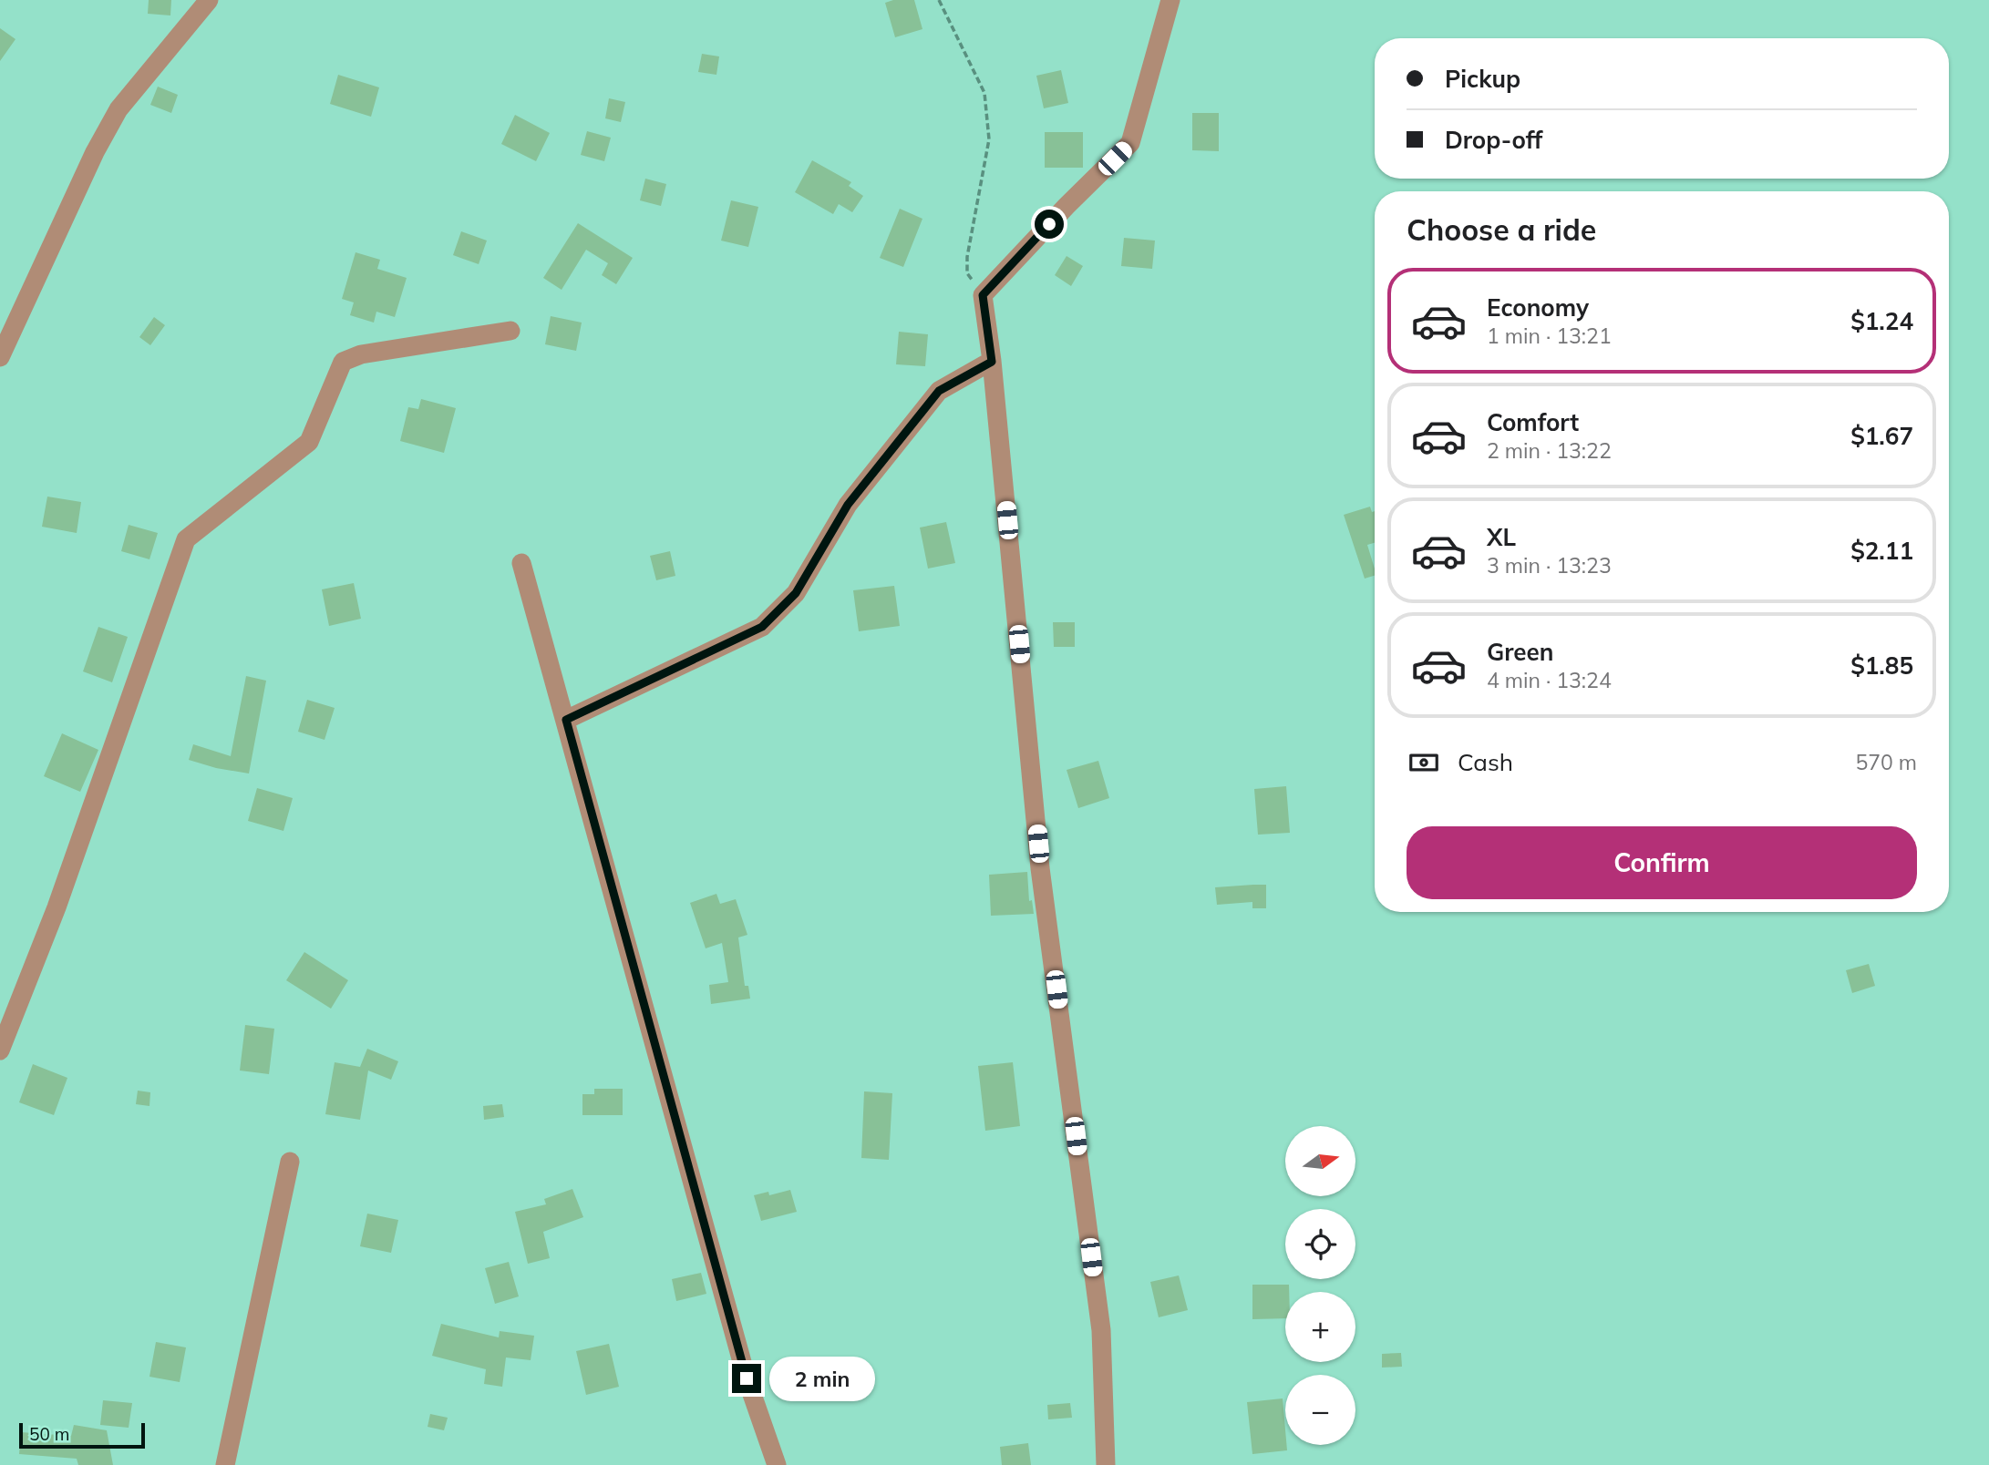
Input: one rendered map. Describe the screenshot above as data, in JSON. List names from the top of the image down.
{
  "scale_bar": "50 m",
  "north": "right",
  "page": {
    "banner": ["Pickup", "Drop-off"],
    "heading": "Choose a ride",
    "list": [
      {
        "name": "Economy",
        "note": "1 min · 13:21",
        "value": "$1.24"
      },
      {
        "name": "Comfort",
        "note": "2 min · 13:22",
        "value": "$1.67"
      },
      {
        "name": "XL",
        "note": "3 min · 13:23",
        "value": "$2.11"
      },
      {
        "name": "Green",
        "note": "4 min · 13:24",
        "value": "$1.85"
      }
    ],
    "pay": ["Cash", "570 m"],
    "buttons": "Confirm",
    "map_buttons": ["+", "−"],
    "bubble": "2 min",
    "scale": "50 m"
  }
}
